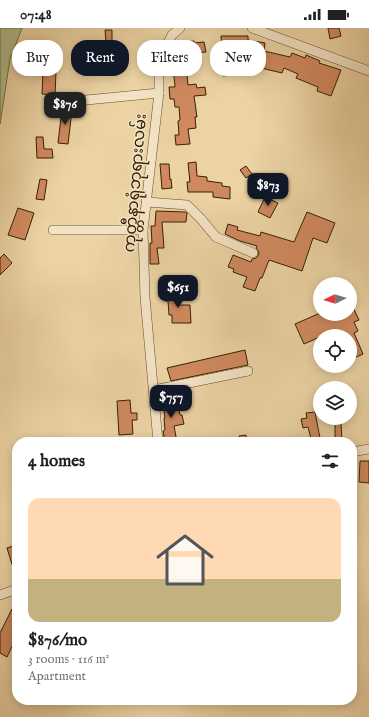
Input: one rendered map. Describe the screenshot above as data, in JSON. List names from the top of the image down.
{
  "streets": {
    "street": ["ကုတ္တီနာရုံဘုရားလမ်း"]
  },
  "north": "left",
  "page": {
    "status": "07:48",
    "chip": [
      "Buy",
      "Rent",
      "Filters",
      "New"
    ],
    "price": [
      "$876",
      "$873",
      "$651",
      "$757"
    ],
    "heading": "4 homes",
    "list": [
      {
        "name": "$876/mo",
        "note": "3 rooms · 116 m² · Apartment"
      }
    ]
  }
}
